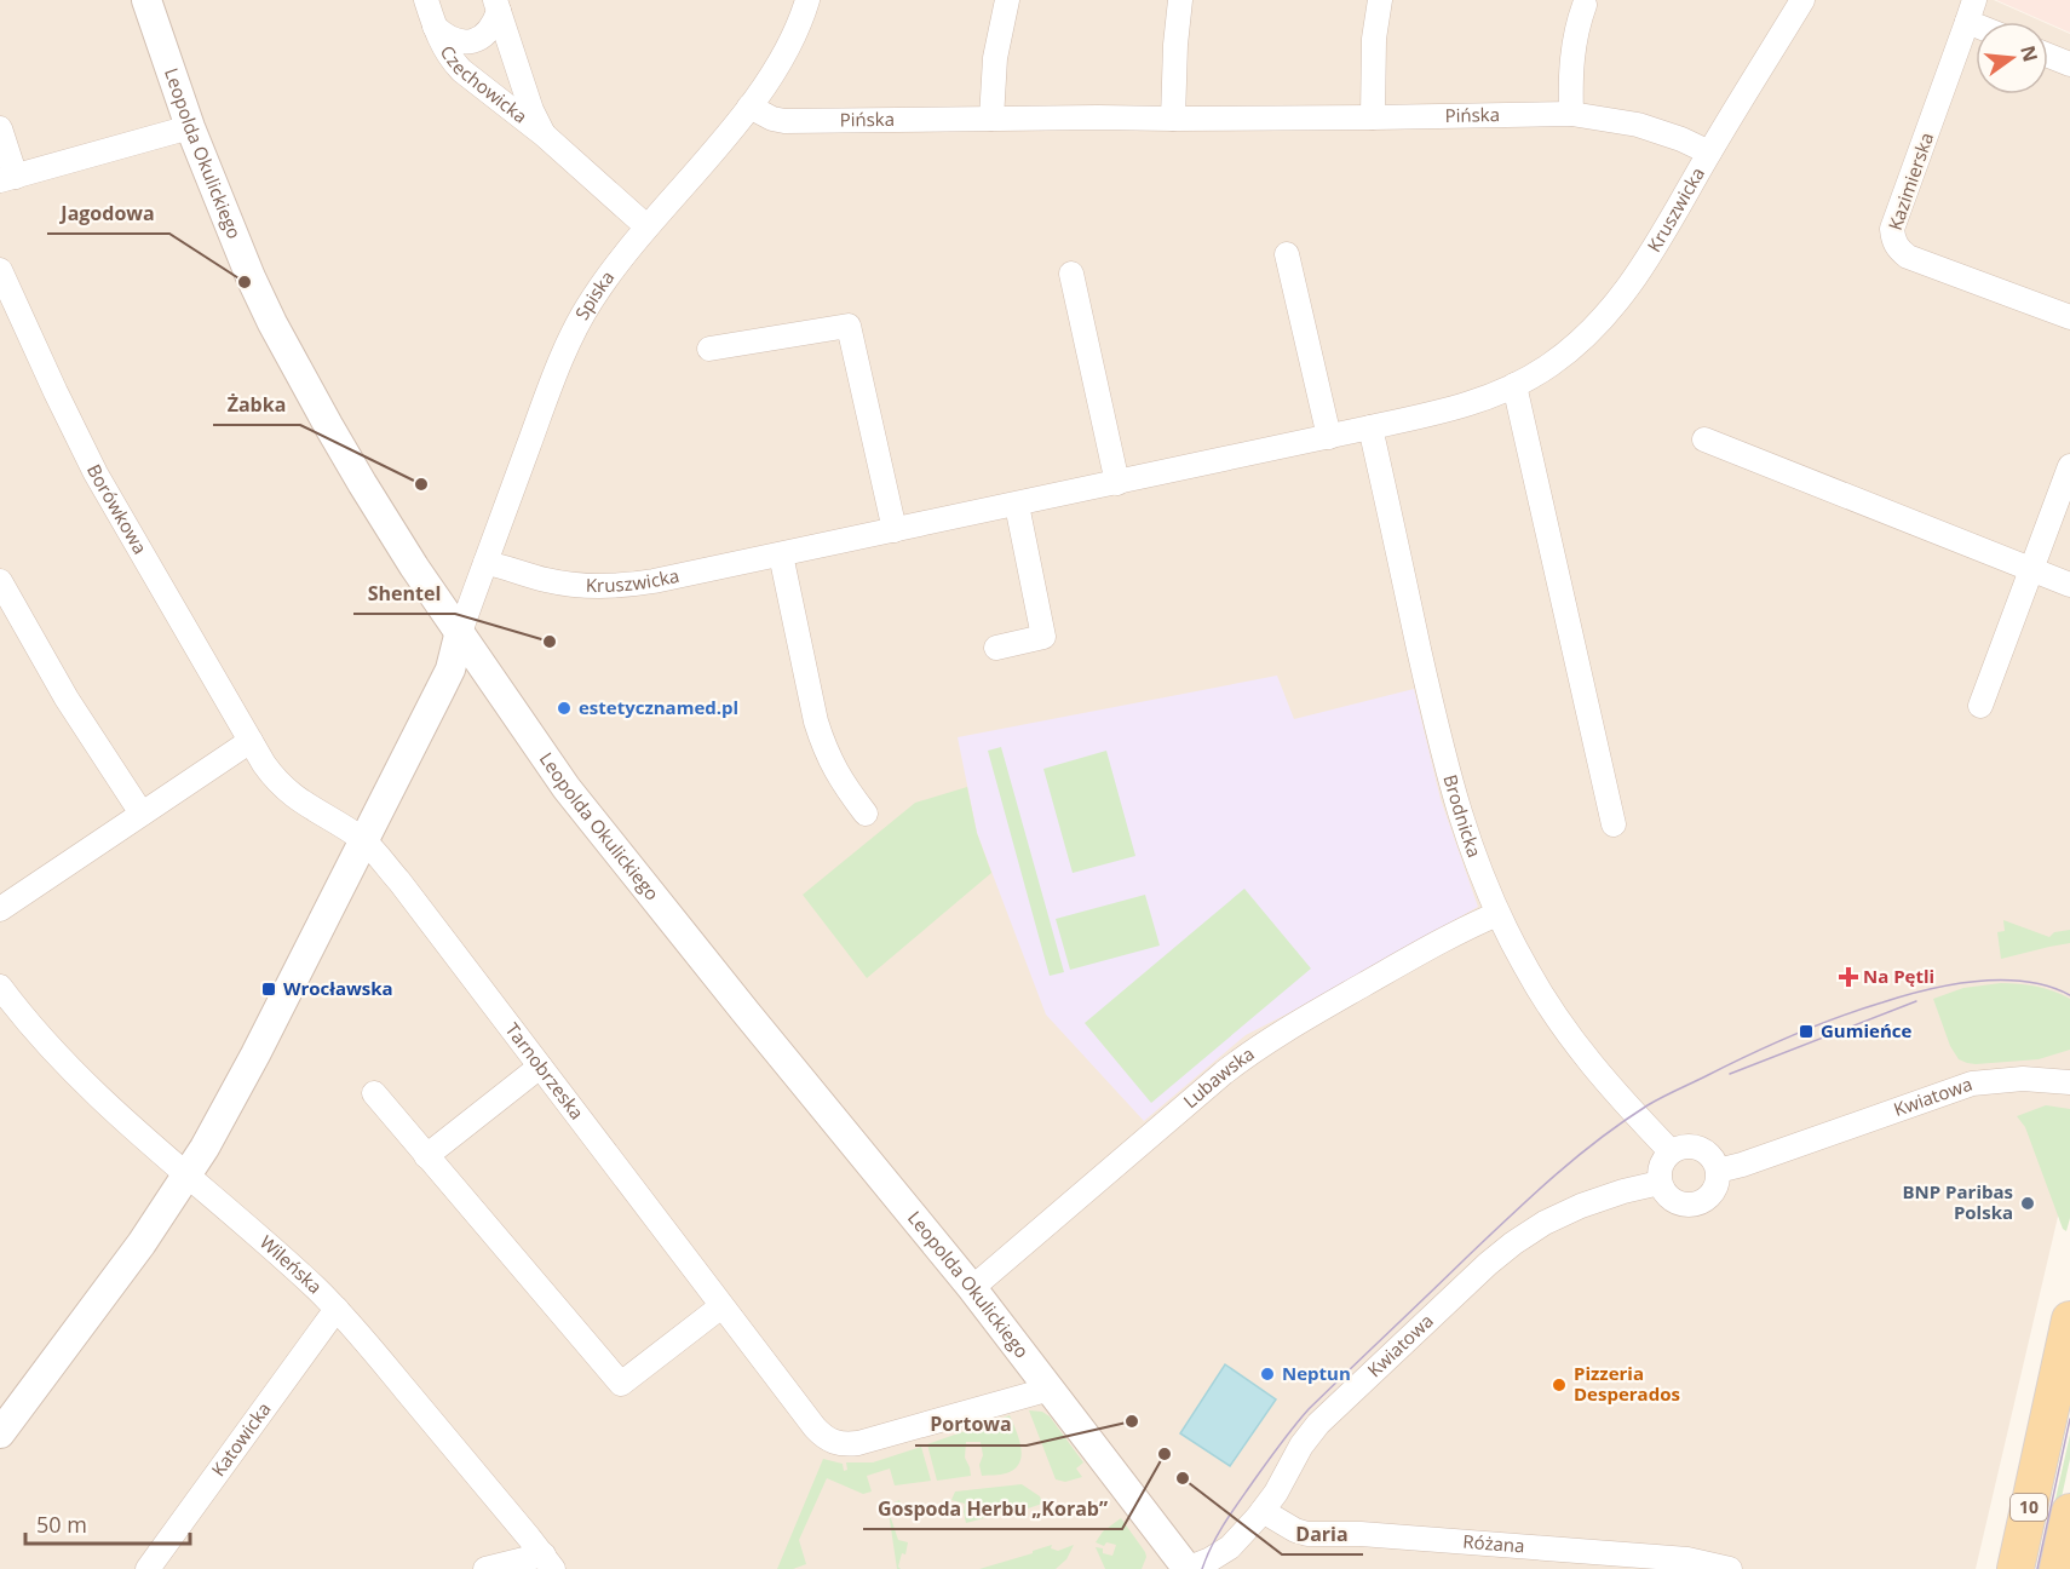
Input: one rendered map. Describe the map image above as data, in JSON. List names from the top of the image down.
{
  "streets": {
    "main road": ["10"],
    "street": [
      "Czechowicka",
      "Pińska",
      "Leopolda Okulickiego",
      "Kazimierska",
      "Kruszwicka",
      "Spiska",
      "Borówkowa",
      "Brodnicka",
      "Tarnobrzeska",
      "Lubawska",
      "Kwiatowa",
      "Wileńska",
      "Katowicka",
      "Różana"
    ]
  },
  "crossings": [
    ["Czechowicka", "Spiska"],
    ["Pińska", "Kruszwicka"],
    ["Pińska", "Spiska"],
    ["Leopolda Okulickiego", "Spiska"],
    ["Leopolda Okulickiego", "Tarnobrzeska"],
    ["Leopolda Okulickiego", "Lubawska"],
    ["Leopolda Okulickiego", "Kwiatowa"],
    ["Kruszwicka", "Spiska"],
    ["Kruszwicka", "Brodnicka"],
    ["Borówkowa", "Tarnobrzeska"],
    ["Brodnicka", "Lubawska"],
    ["Brodnicka", "Kwiatowa"],
    ["Kwiatowa", "Różana"],
    ["Wileńska", "Katowicka"]
  ],
  "places": {
    "other": [
      "Jagodowa",
      "Żabka",
      "Shentel",
      "estetycznamed.pl",
      "BNP Paribas Polska",
      "Neptun",
      "Pizzeria Desperados",
      "Portowa",
      "Gospoda Herbu „Korab”",
      "Daria"
    ],
    "health": ["Na Pętli"],
    "transit": ["Wrocławska", "Gumieńce"]
  },
  "scale_bar": "50 m",
  "north": "right"
}
